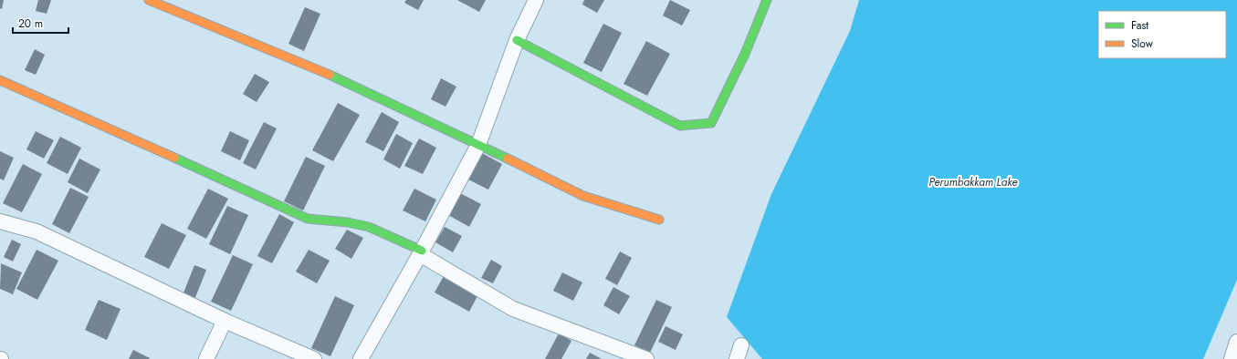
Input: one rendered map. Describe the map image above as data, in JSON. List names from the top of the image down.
{
  "water": ["Perumbakkam Lake"],
  "legend": ["Fast", "Slow"],
  "scale_bar": "20 m"
}
